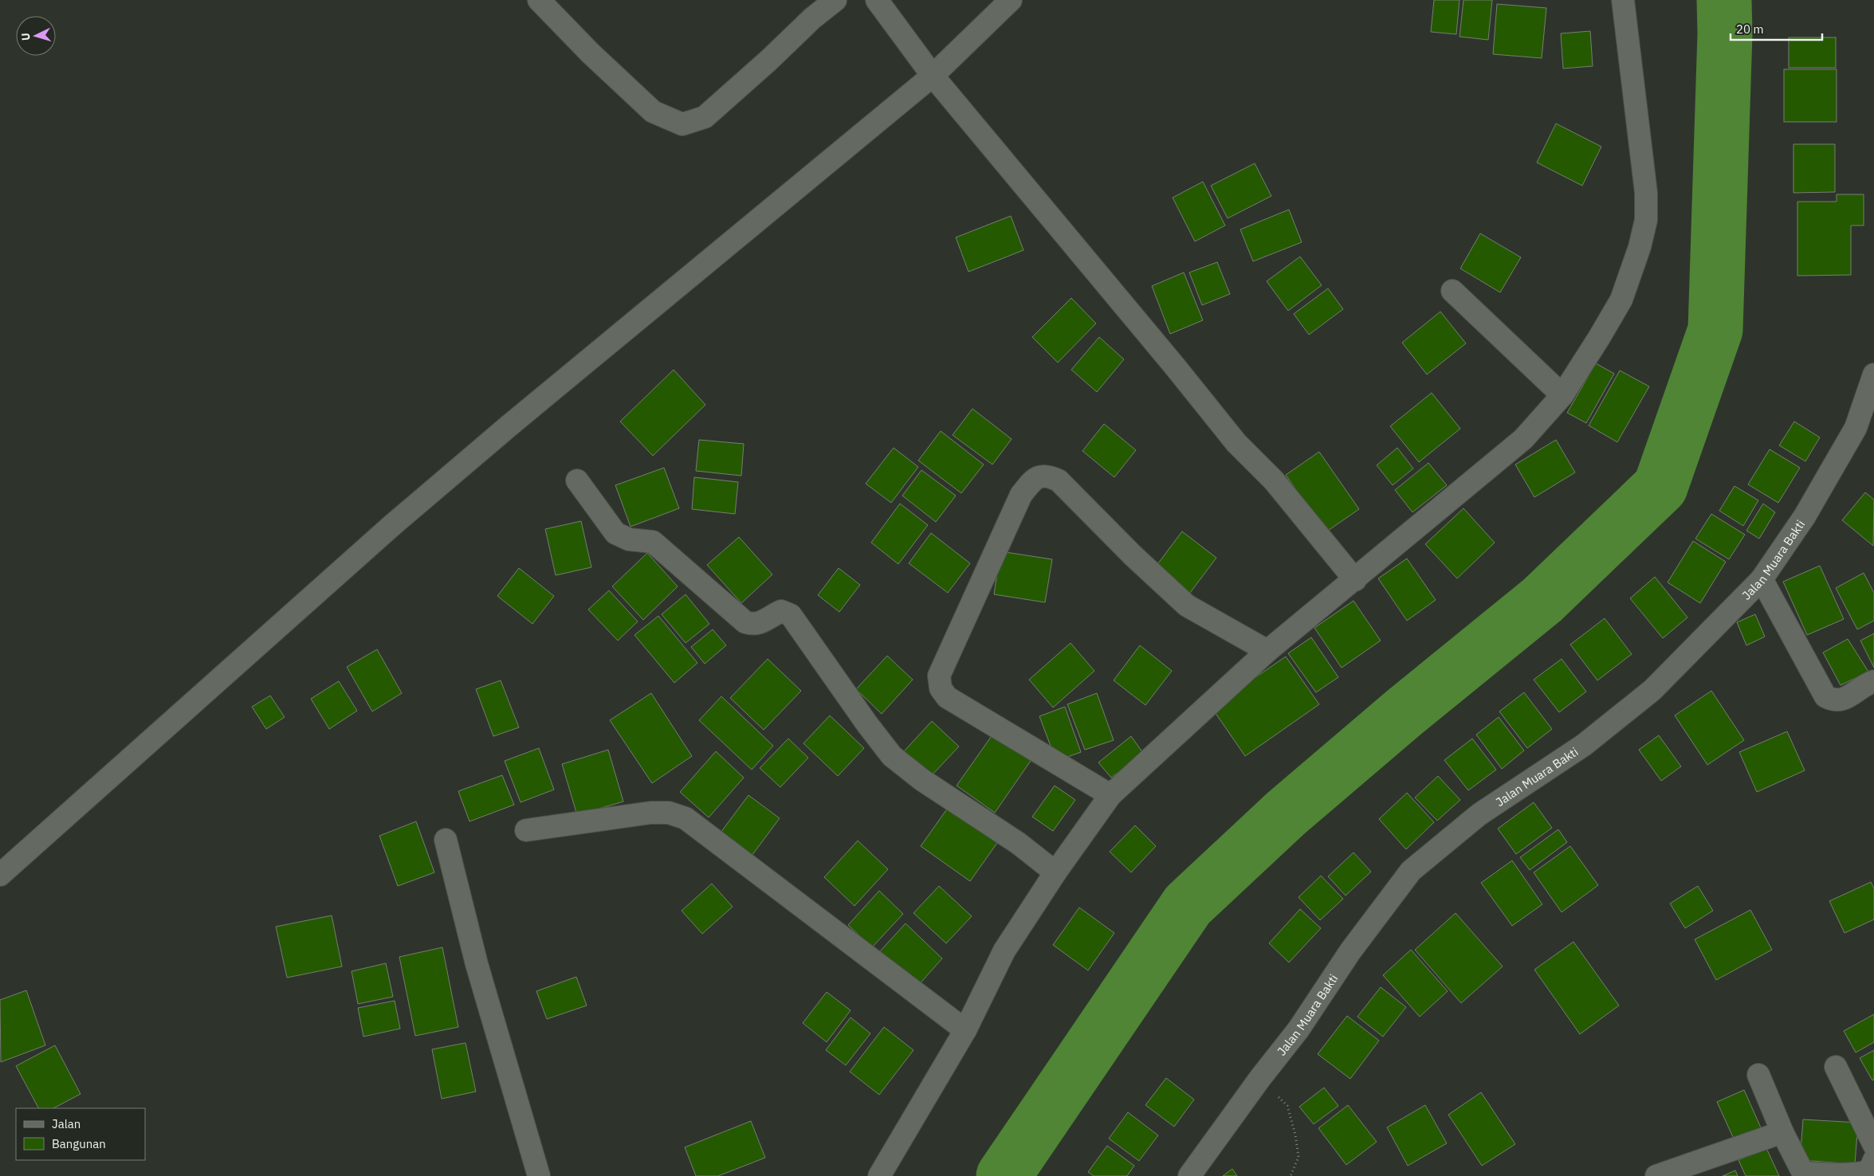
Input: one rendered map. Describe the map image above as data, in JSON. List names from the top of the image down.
{
  "streets": {
    "street": ["Jalan Muara Bakti"]
  },
  "legend": ["Jalan", "Bangunan"],
  "scale_bar": "20 m",
  "north": "left"
}
